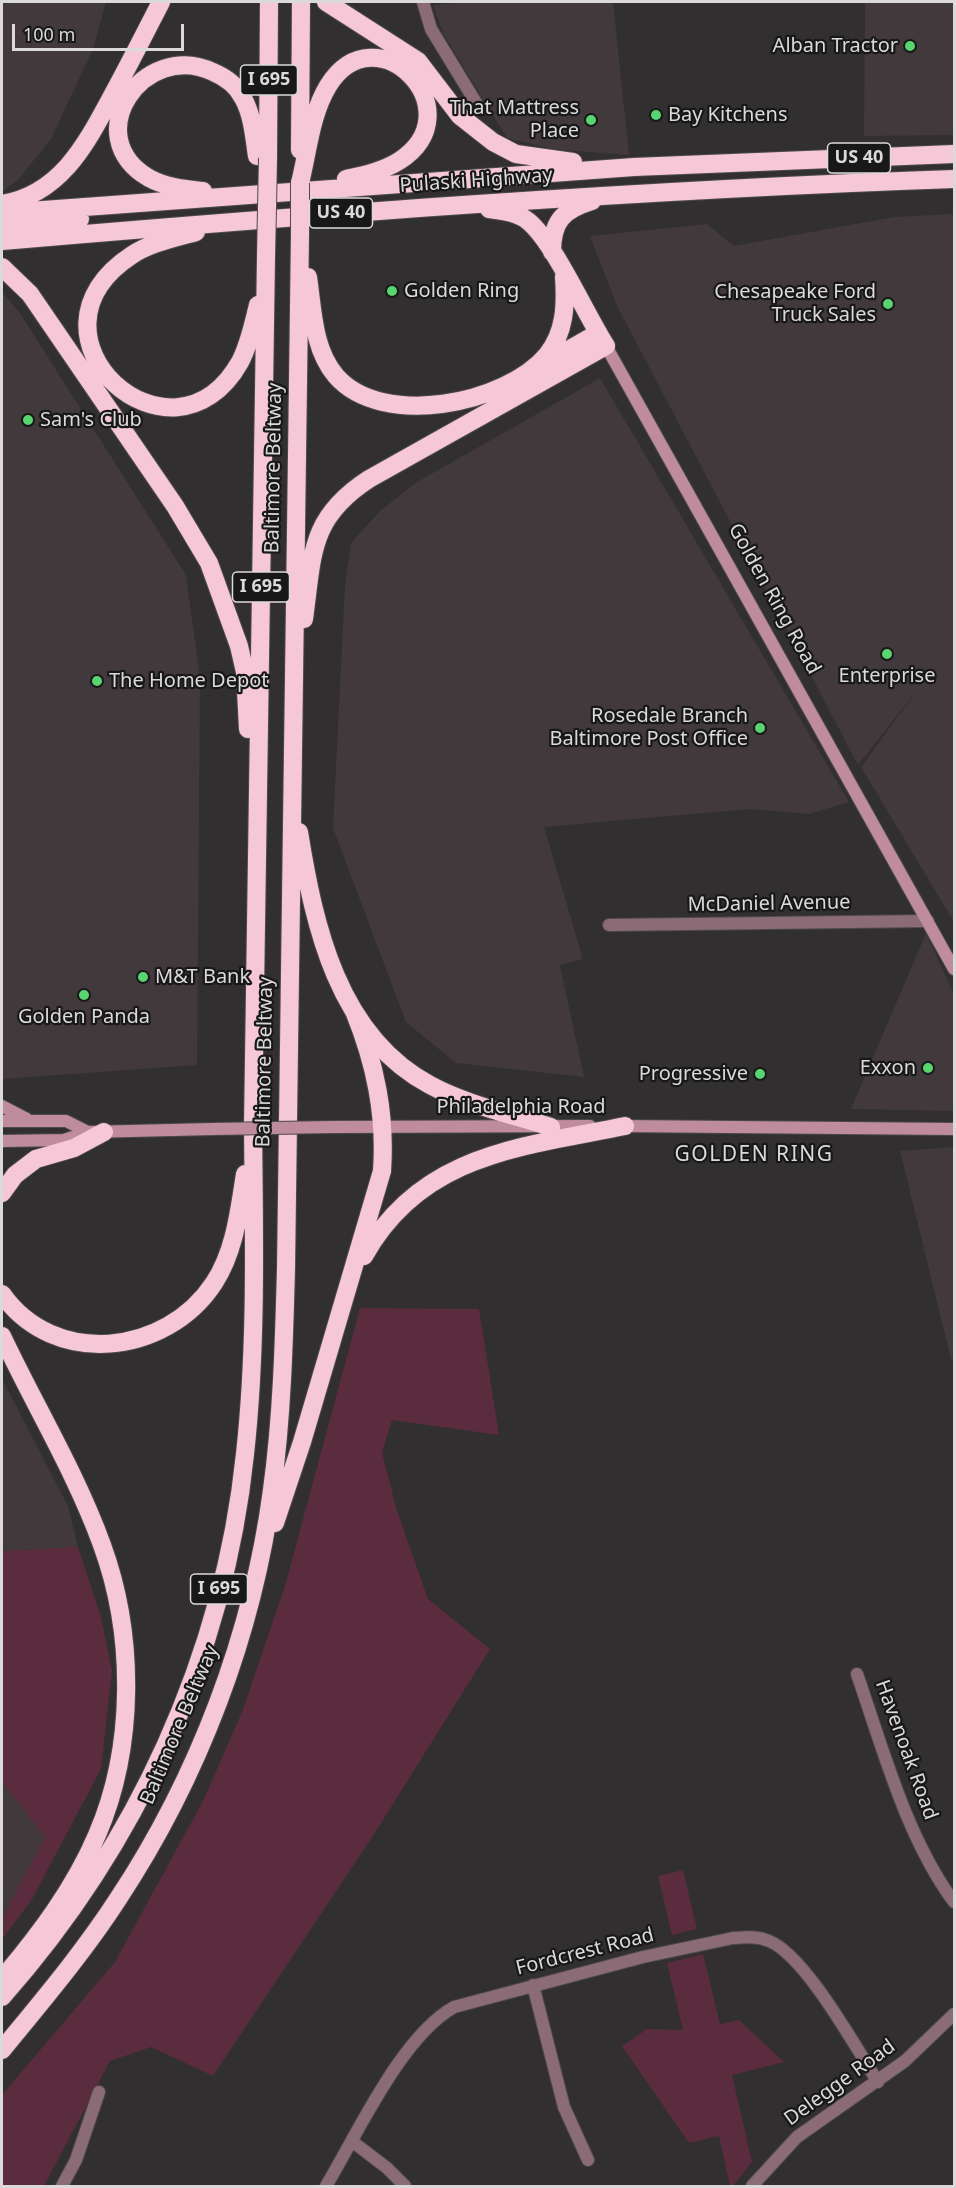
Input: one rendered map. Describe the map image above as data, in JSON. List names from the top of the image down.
{
  "streets": {
    "highway": [
      "I 695",
      "US 40",
      "Pulaski Highway",
      "Baltimore Beltway",
      "Golden Ring Road"
    ],
    "main road": ["Philadelphia Road"],
    "street": [
      "McDaniel Avenue",
      "Havenoak Road",
      "Fordcrest Road",
      "Delegge Road"
    ]
  },
  "crossings": [
    ["I 695", "Baltimore Beltway"],
    ["Pulaski Highway", "Baltimore Beltway"],
    ["Pulaski Highway", "Golden Ring Road"],
    ["Golden Ring Road", "McDaniel Avenue"],
    ["Fordcrest Road", "Delegge Road"]
  ],
  "districts": ["GOLDEN RING"],
  "places": [
    "Alban Tractor",
    "Bay Kitchens",
    "That Mattress Place",
    "Golden Ring",
    "Chesapeake Ford Truck Sales",
    "Sam's Club",
    "Enterprise",
    "The Home Depot",
    "Rosedale Branch Baltimore Post Office",
    "M&T Bank",
    "Golden Panda",
    "Exxon",
    "Progressive"
  ],
  "scale_bar": "100 m"
}
